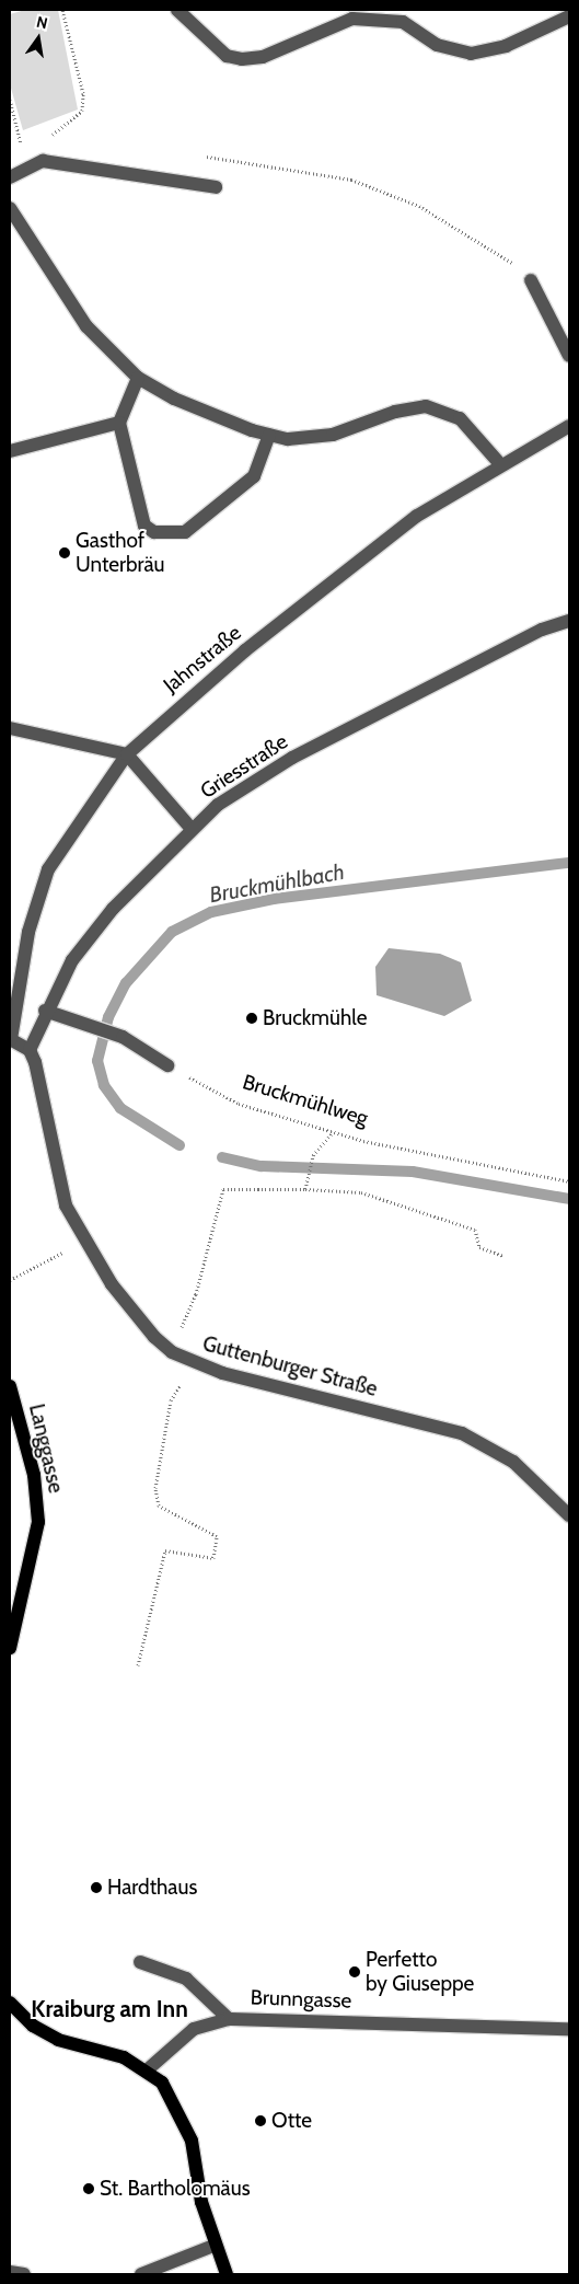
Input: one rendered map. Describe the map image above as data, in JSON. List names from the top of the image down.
{
  "streets": {
    "main road": ["Langgasse"],
    "street": [
      "Jahnstraße",
      "Griesstraße",
      "Guttenburger Straße",
      "Brunngasse"
    ],
    "path": ["Bruckmühlweg"]
  },
  "crossings": [
    ["Griesstraße", "Guttenburger Straße"]
  ],
  "districts": ["Kraiburg am Inn"],
  "water": ["Bruckmühlbach"],
  "places": [
    "Gasthof Unterbräu",
    "Bruckmühle",
    "Hardthaus",
    "Perfetto by Giuseppe",
    "Otte",
    "St. Bartholomäus"
  ],
  "north": "top"
}
